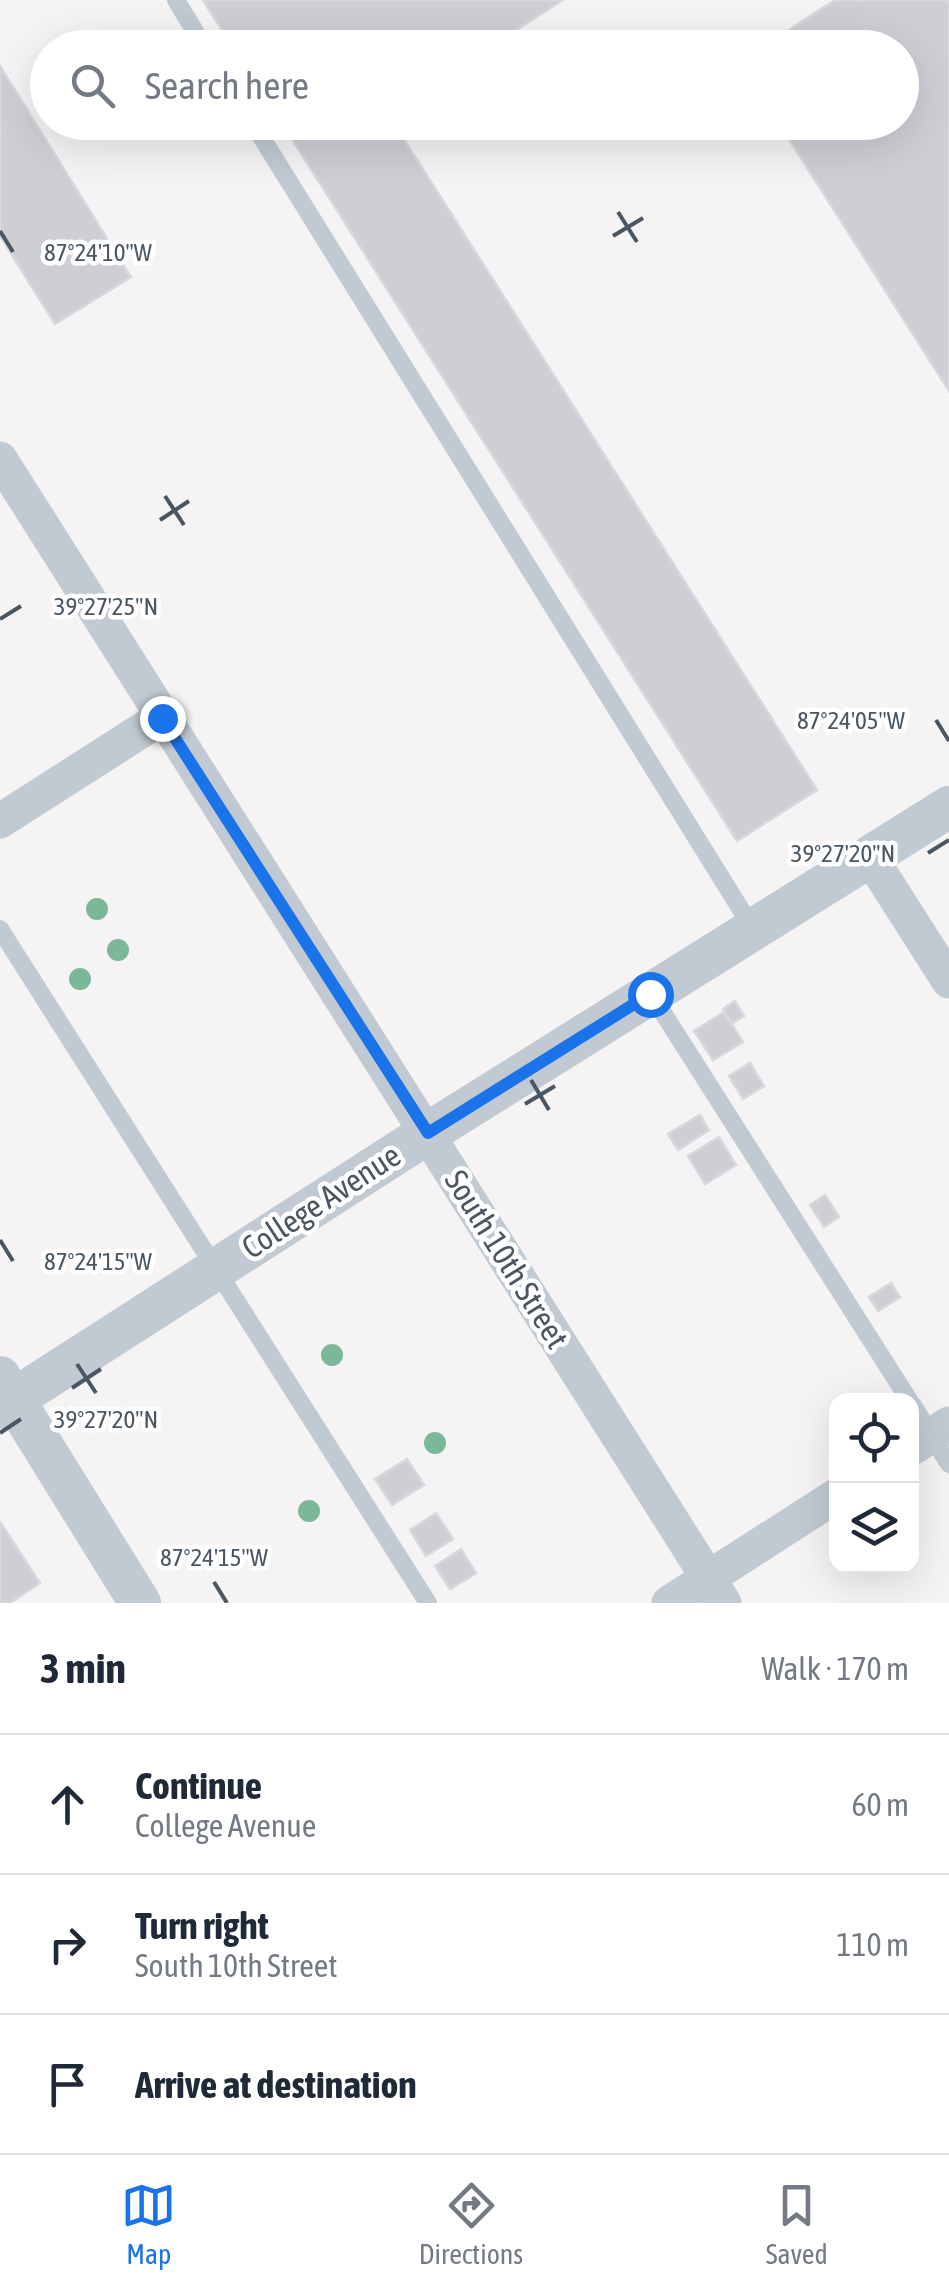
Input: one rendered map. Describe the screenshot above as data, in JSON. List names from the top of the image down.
{
  "streets": {
    "street": ["College Avenue", "South 10th Street"]
  },
  "crossings": [
    ["College Avenue", "South 10th Street"]
  ],
  "page": {
    "search": "Search here",
    "heading": ["3 min", "Walk · 170 m"],
    "list": [
      ["Continue", "College Avenue", "60 m"],
      ["Turn right", "South 10th Street", "110 m"],
      "Arrive at destination"
    ],
    "nav": ["Map", "Directions", "Saved"]
  },
  "coordinates": [
    "87°24'10\"W",
    "39°27'25\"N",
    "87°24'05\"W",
    "39°27'20\"N",
    "87°24'15\"W"
  ]
}
